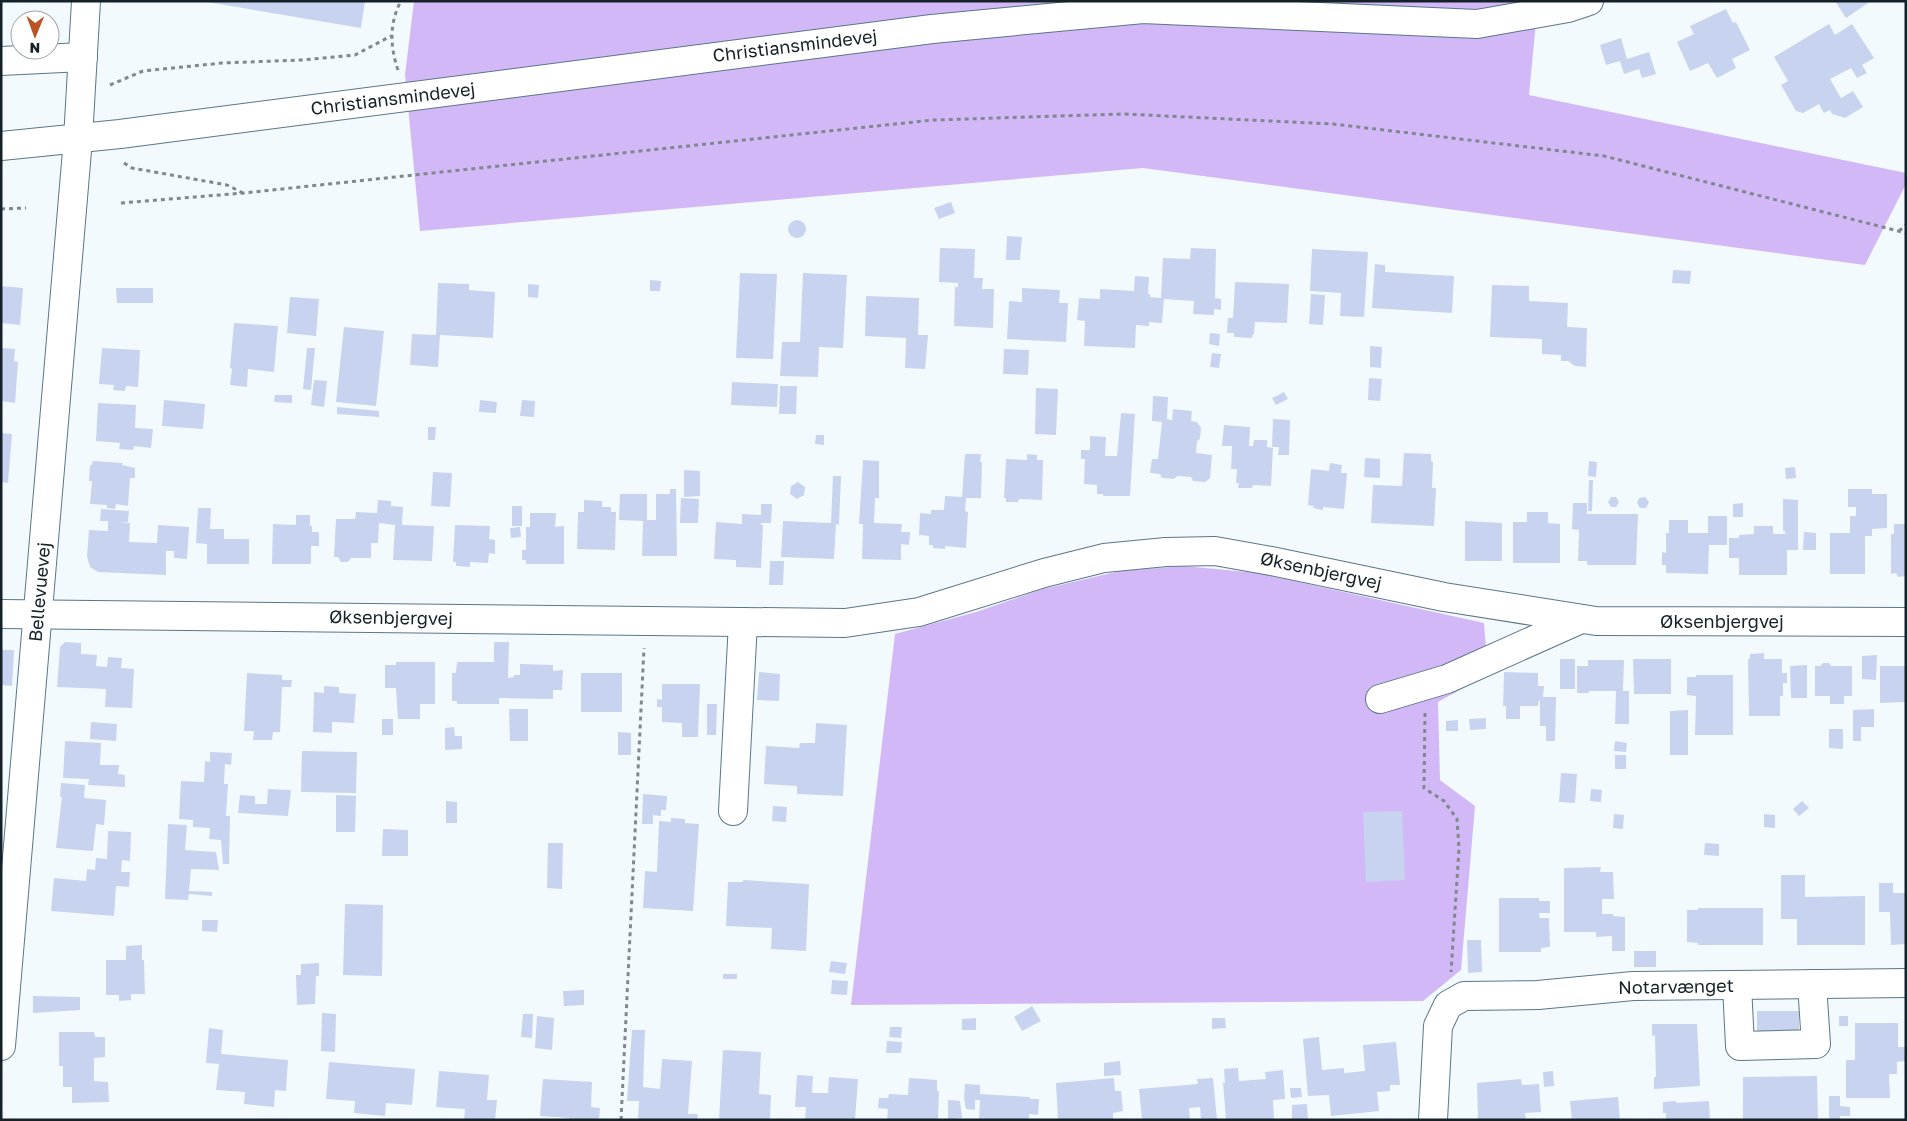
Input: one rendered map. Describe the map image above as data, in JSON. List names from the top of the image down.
{
  "streets": {
    "street": [
      "Christiansmindevej",
      "Øksenbjergvej",
      "Bellevuevej",
      "Notarvænget"
    ]
  },
  "crossings": [
    ["Christiansmindevej", "Bellevuevej"],
    ["Øksenbjergvej", "Bellevuevej"]
  ],
  "north": "bottom"
}
